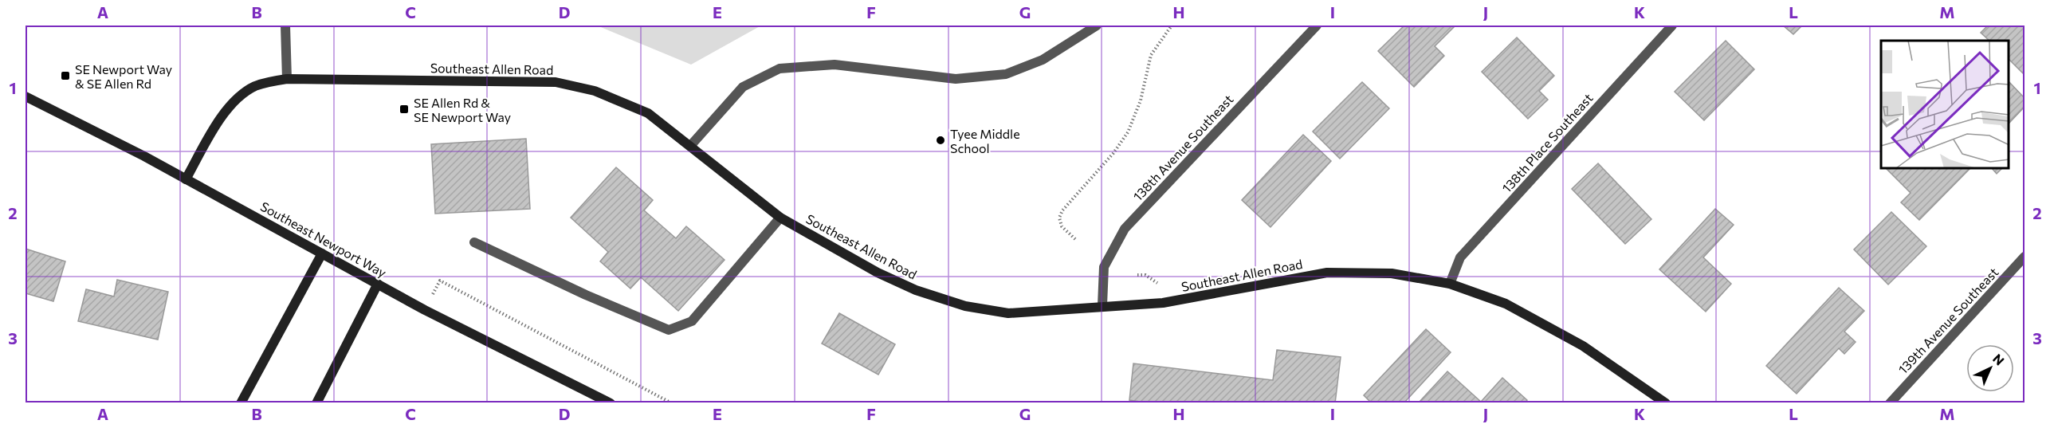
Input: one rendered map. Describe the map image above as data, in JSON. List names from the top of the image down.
{
  "streets": {
    "street": [
      "Southeast Allen Road",
      "138th Place Southeast",
      "138th Avenue Southeast",
      "Southeast Newport Way",
      "139th Avenue Southeast"
    ]
  },
  "crossings": [
    ["Southeast Allen Road", "138th Place Southeast"],
    ["Southeast Allen Road", "138th Avenue Southeast"],
    ["Southeast Allen Road", "Southeast Newport Way"]
  ],
  "places": {
    "transit": ["SE Newport Way & SE Allen Rd", "SE Allen Rd & SE Newport Way"],
    "other": ["Tyee Middle School"]
  },
  "north": "top right",
  "grid": {
    "columns": [
      "A",
      "B",
      "C",
      "D",
      "E",
      "F",
      "G",
      "H",
      "I",
      "J",
      "K",
      "L",
      "M"
    ],
    "rows": ["1", "2", "3"]
  }
}
